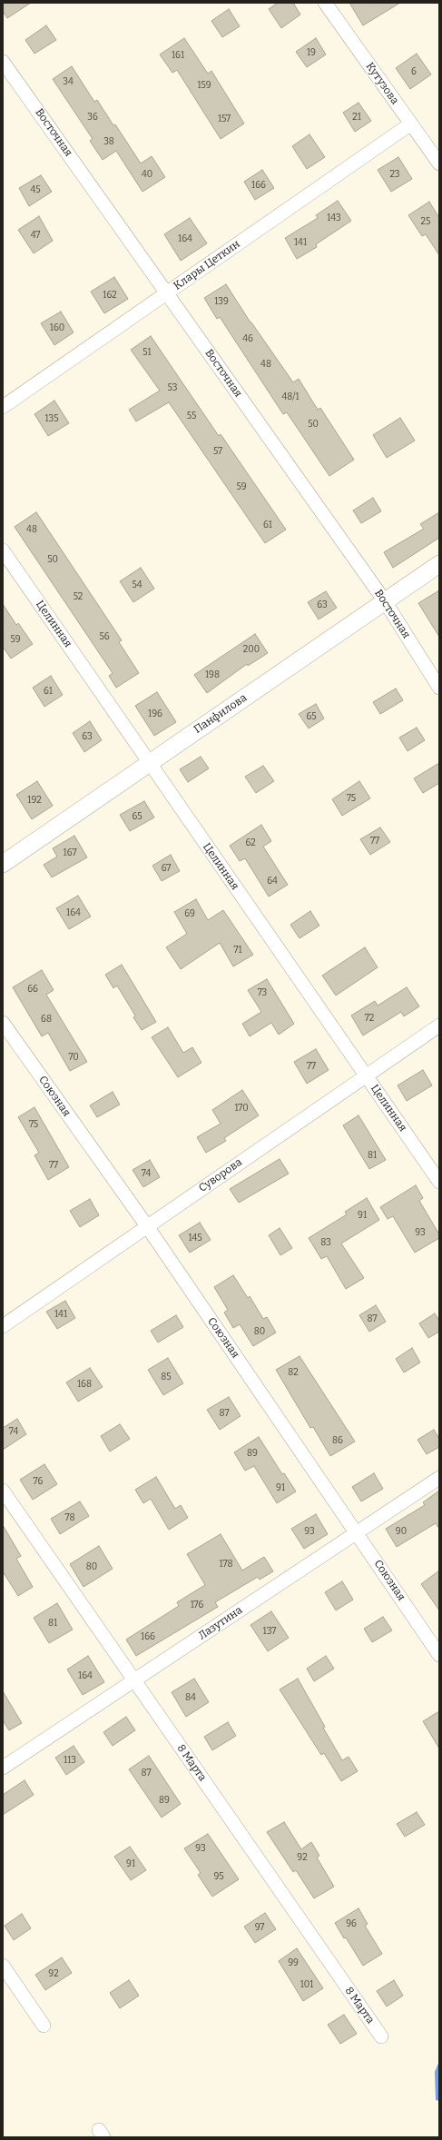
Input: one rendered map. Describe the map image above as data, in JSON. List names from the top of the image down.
{
  "streets": {
    "street": [
      "Кутузова",
      "Восточная",
      "Клары Цеткин",
      "Целинная",
      "Панфилова",
      "Союзная",
      "Суворова",
      "Лазутина",
      "8 Марта"
    ]
  },
  "crossings": [
    ["Кутузова", "Клары Цеткин"],
    ["Восточная", "Клары Цеткин"],
    ["Восточная", "Панфилова"],
    ["Целинная", "Панфилова"],
    ["Целинная", "Суворова"],
    ["Союзная", "Суворова"],
    ["Союзная", "Лазутина"],
    ["Лазутина", "8 Марта"]
  ],
  "house_numbers": [
    "19",
    "161",
    "6",
    "34",
    "159",
    "36",
    "21",
    "157",
    "38",
    "40",
    "23",
    "166",
    "45",
    "143",
    "25",
    "47",
    "164",
    "141",
    "162",
    "139",
    "160",
    "46",
    "51",
    "48",
    "53",
    "48/1",
    "55",
    "135",
    "50",
    "57",
    "59",
    "61",
    "48",
    "50",
    "54",
    "52",
    "63",
    "56",
    "59",
    "200",
    "198",
    "61",
    "196",
    "65",
    "63",
    "75",
    "192",
    "65",
    "77",
    "62",
    "167",
    "67",
    "64",
    "164",
    "69",
    "71",
    "66",
    "73",
    "72",
    "68",
    "70",
    "77",
    "170",
    "75",
    "81",
    "77",
    "74",
    "91",
    "93",
    "145",
    "83",
    "141",
    "87",
    "80",
    "82",
    "85",
    "168",
    "87",
    "74",
    "86",
    "89",
    "76",
    "91",
    "78",
    "93",
    "90",
    "178",
    "80",
    "176",
    "81",
    "137",
    "166",
    "164",
    "84",
    "113",
    "87",
    "89",
    "93",
    "92",
    "91",
    "95",
    "96",
    "97",
    "99",
    "92",
    "101"
  ]
}
